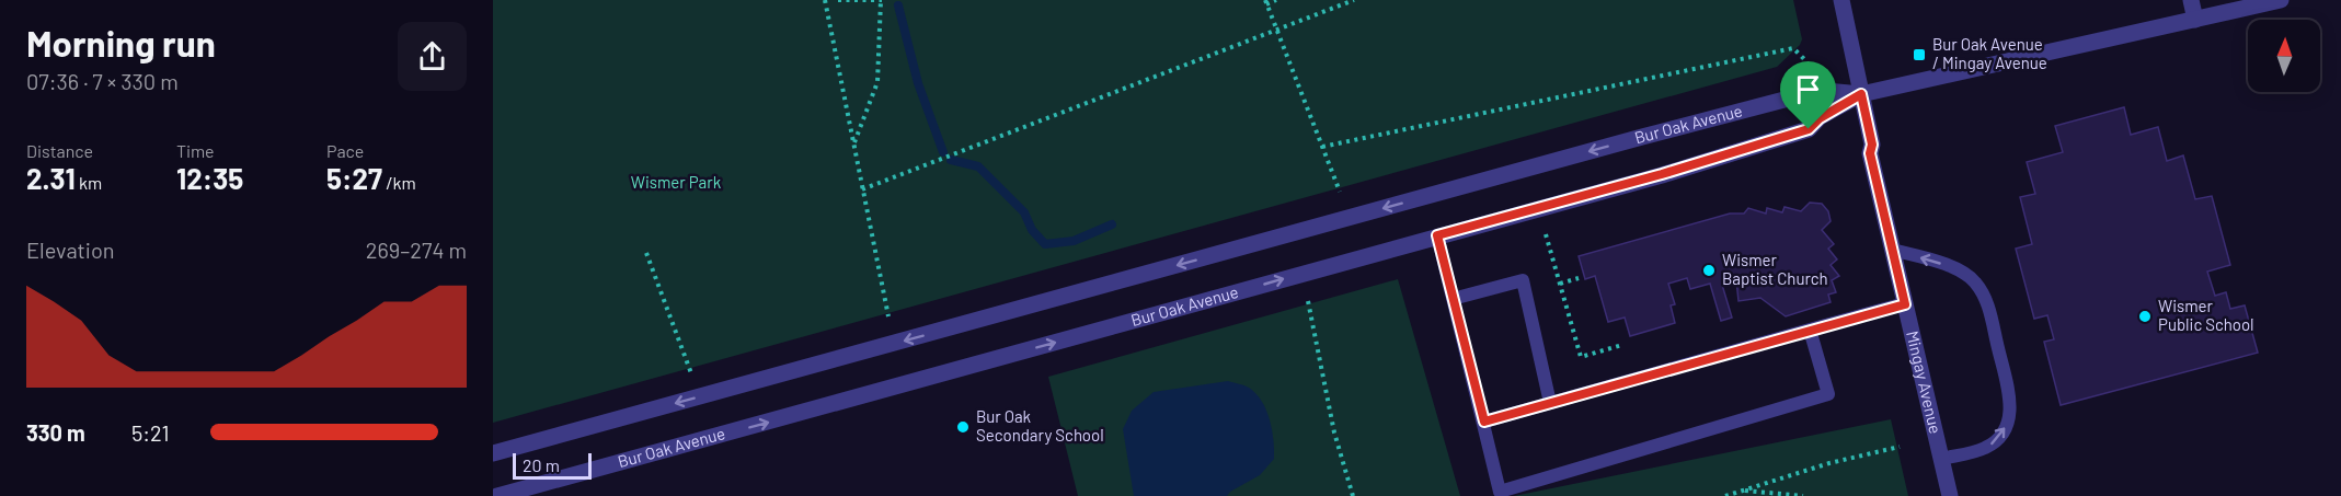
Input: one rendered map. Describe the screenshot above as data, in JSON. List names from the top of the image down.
{
  "streets": {
    "street": ["Bur Oak Avenue", "Mingay Avenue"]
  },
  "crossings": [
    ["Bur Oak Avenue", "Mingay Avenue"]
  ],
  "parks": ["Wismer Park"],
  "places": {
    "transit": ["Bur Oak Avenue / Mingay Avenue"],
    "other": ["Wismer Baptist Church", "Wismer Public School", "Bur Oak Secondary School"]
  },
  "scale_bar": "20 m",
  "north": "top",
  "page": {
    "heading": ["Morning run", "07:36 · 7 × 330 m"],
    "stats": [
      ["Distance", "2.31 km"],
      ["Time", "12:35"],
      ["Pace", "5:27 /km"]
    ],
    "chart": ["Elevation", "269–274 m"],
    "list": [
      {
        "name": "330 m",
        "note": "5:21"
      }
    ],
    "scale": "20 m"
  }
}
